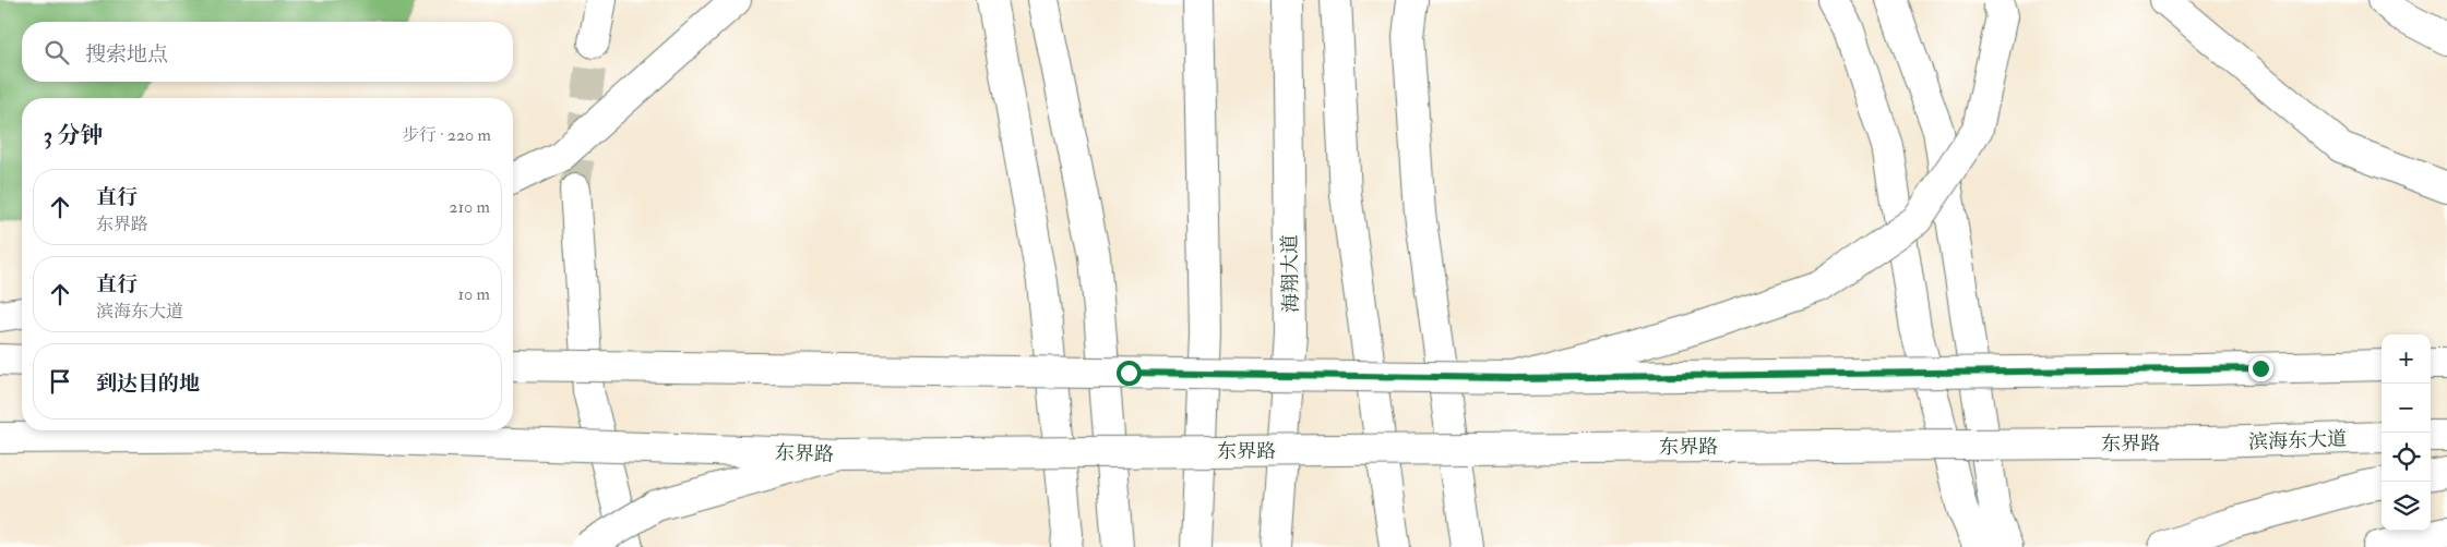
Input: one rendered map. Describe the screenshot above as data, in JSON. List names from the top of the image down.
{
  "streets": {
    "main road": ["海翔大道", "滨海东大道", "东界路"]
  },
  "crossings": [
    ["滨海东大道", "东界路"]
  ],
  "page": {
    "search": "搜索地点",
    "heading": ["3 分钟", "步行 · 220 m"],
    "list": [
      ["直行", "东界路", "210 m"],
      ["直行", "滨海东大道", "10 m"],
      "到达目的地"
    ],
    "map_buttons": ["+", "−"]
  }
}
